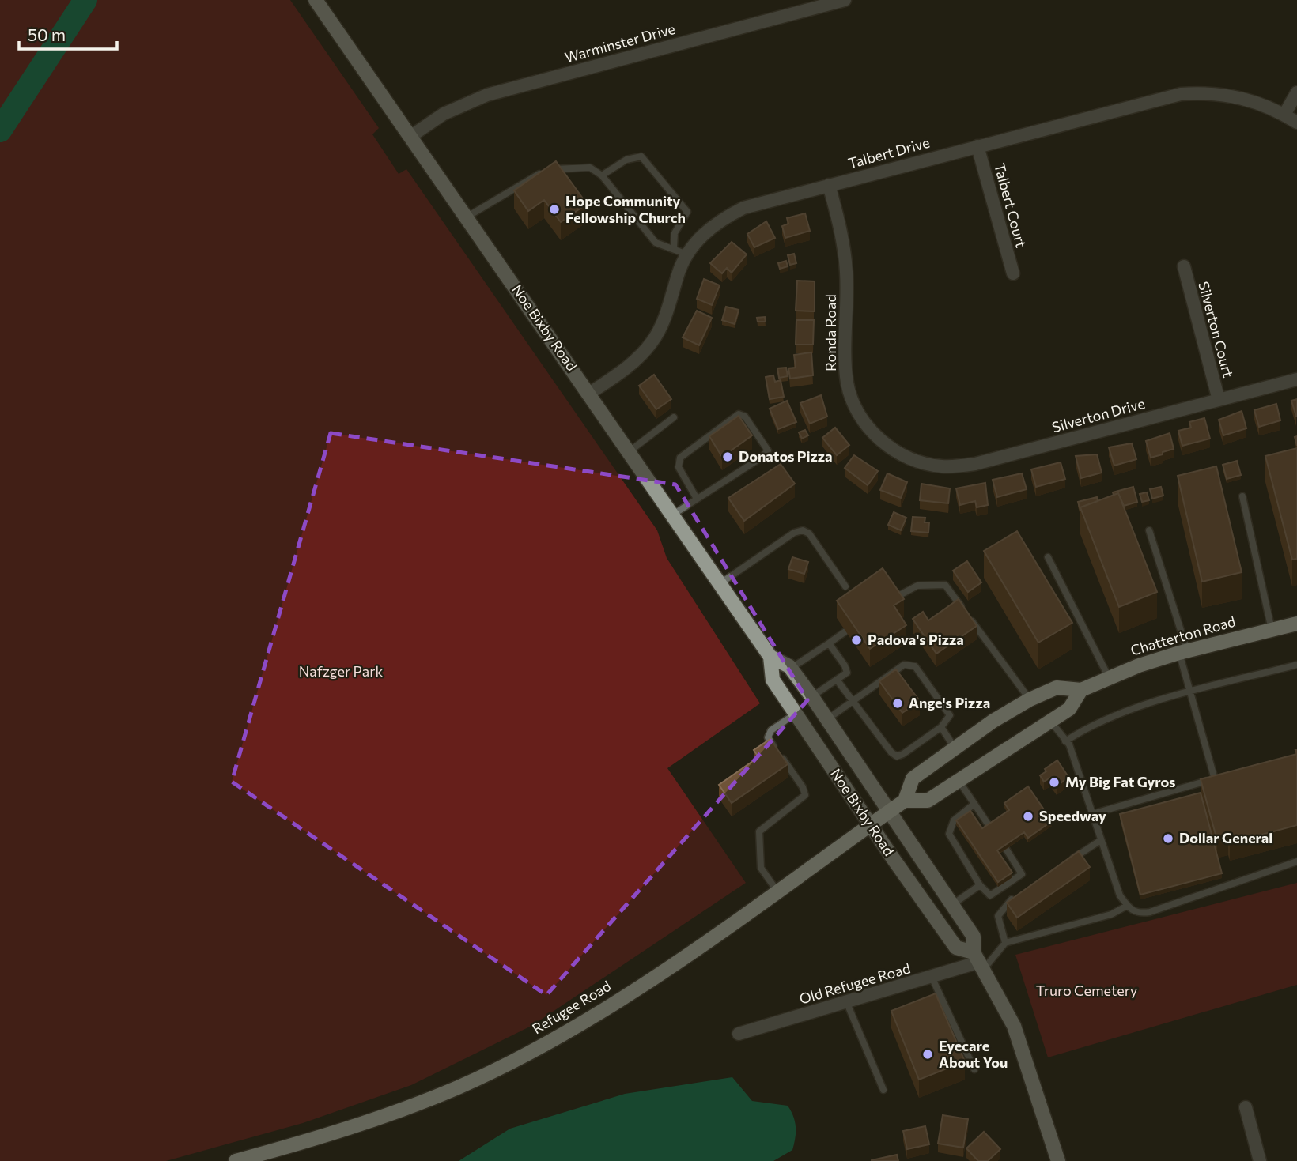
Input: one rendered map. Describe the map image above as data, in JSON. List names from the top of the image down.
{
  "streets": {
    "main road": ["Chatterton Road", "Refugee Road"],
    "street": [
      "Warminster Drive",
      "Talbert Drive",
      "Talbert Court",
      "Noe Bixby Road",
      "Silverton Court",
      "Ronda Road",
      "Silverton Drive",
      "Old Refugee Road"
    ]
  },
  "crossings": [
    ["Warminster Drive", "Noe Bixby Road"],
    ["Talbert Drive", "Talbert Court"],
    ["Talbert Drive", "Noe Bixby Road"],
    ["Talbert Drive", "Ronda Road"],
    ["Noe Bixby Road", "Old Refugee Road"],
    ["Noe Bixby Road", "Refugee Road"],
    ["Silverton Court", "Silverton Drive"],
    ["Ronda Road", "Silverton Drive"]
  ],
  "parks": ["Nafzger Park", "Truro Cemetery"],
  "places": [
    "Hope Community Fellowship Church",
    "Donatos Pizza",
    "Padova's Pizza",
    "Ange's Pizza",
    "My Big Fat Gyros",
    "Speedway",
    "Dollar General",
    "Eyecare About You"
  ],
  "scale_bar": "50 m"
}
